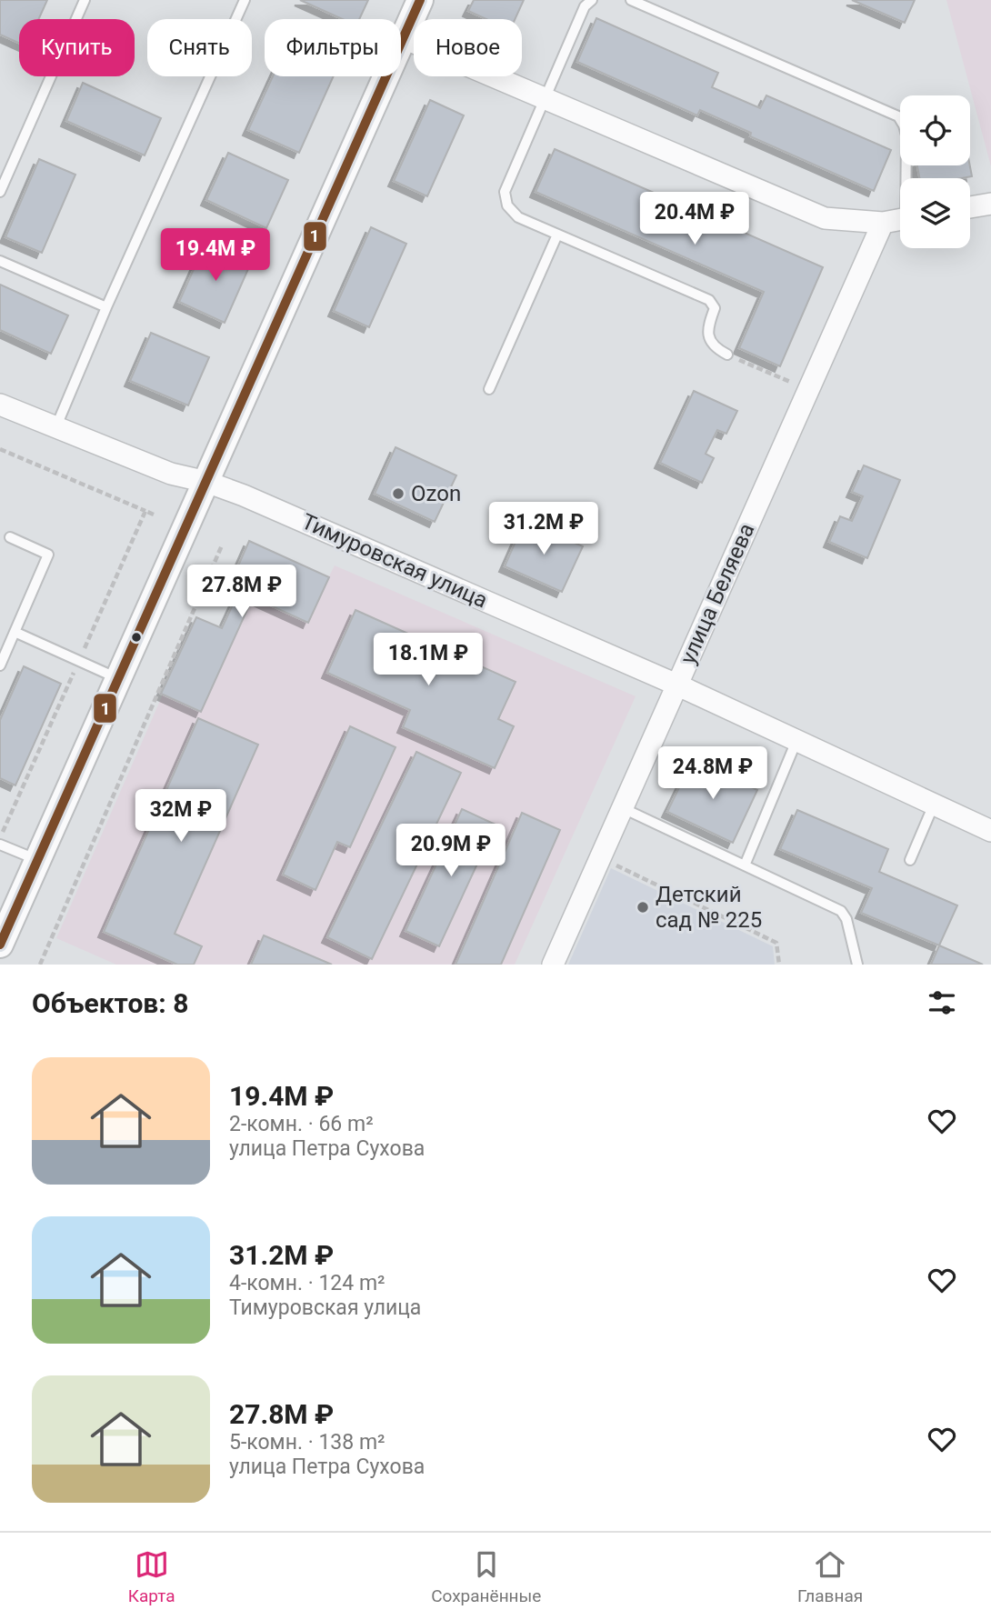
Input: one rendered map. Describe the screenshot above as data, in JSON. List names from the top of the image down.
{
  "streets": {
    "street": ["Тимуровская улица", "улица Беляева"]
  },
  "crossings": [
    ["Тимуровская улица", "улица Беляева"]
  ],
  "places": ["Ozon", "Детский сад № 225"],
  "lines": ["transit line 1"],
  "page": {
    "chip": [
      "Купить",
      "Снять",
      "Фильтры",
      "Новое"
    ],
    "price": [
      "20.4M ₽",
      "19.4M ₽",
      "31.2M ₽",
      "27.8M ₽",
      "18.1M ₽",
      "24.8M ₽",
      "32M ₽",
      "20.9M ₽"
    ],
    "heading": "Объектов: 8",
    "list": [
      {
        "name": "19.4M ₽",
        "note": "2-комн. · 66 m² · улица Петра Сухова"
      },
      {
        "name": "31.2M ₽",
        "note": "4-комн. · 124 m² · Тимуровская улица"
      },
      {
        "name": "27.8M ₽",
        "note": "5-комн. · 138 m² · улица Петра Сухова"
      }
    ],
    "tabs": ["Карта", "Сохранённые", "Главная"]
  }
}
